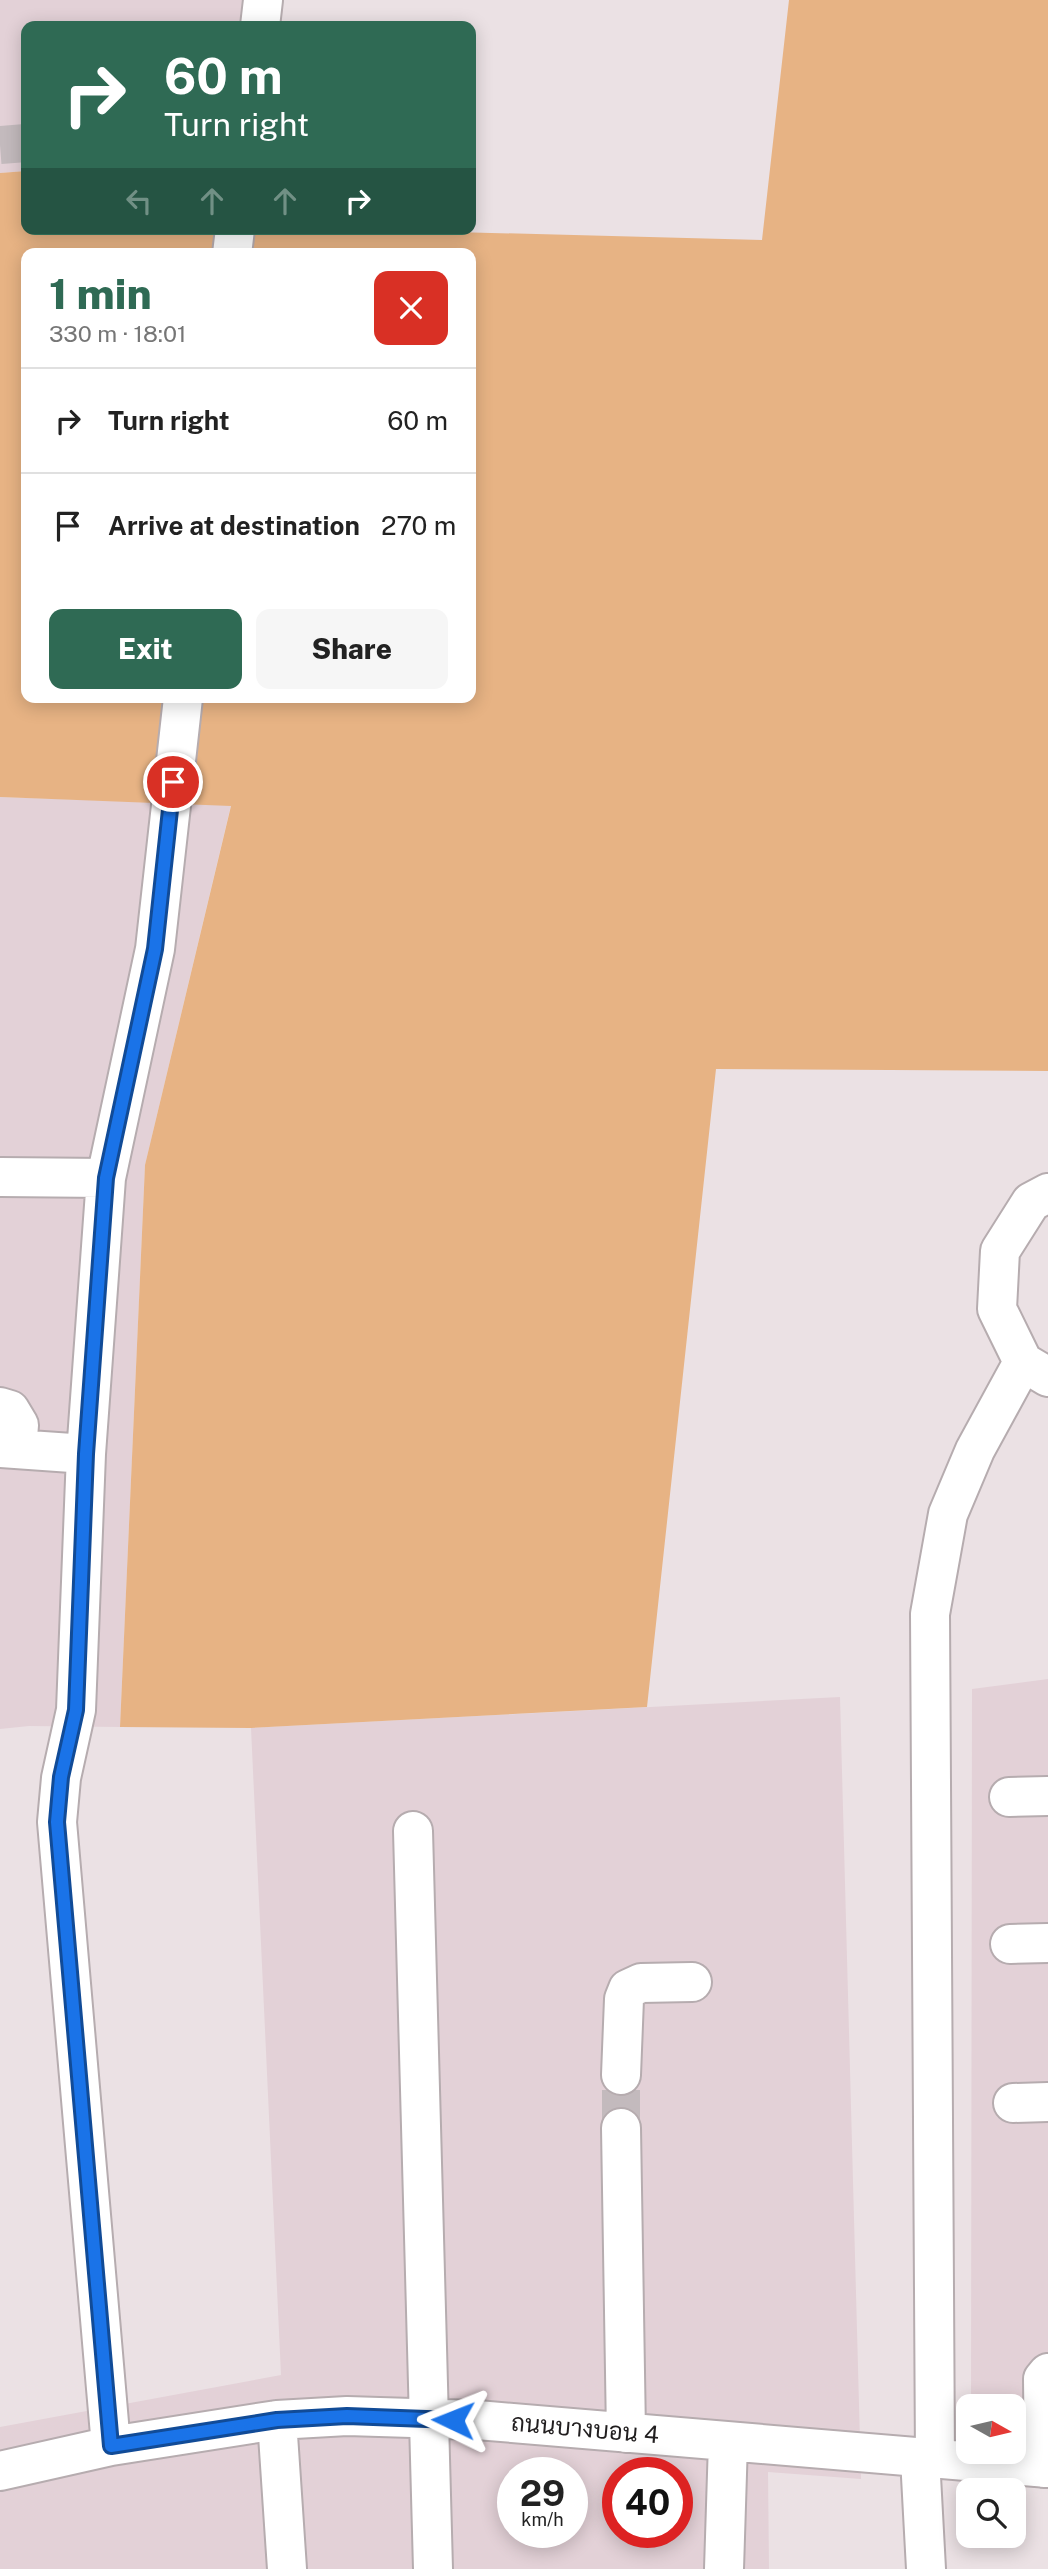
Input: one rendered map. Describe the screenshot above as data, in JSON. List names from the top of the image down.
{
  "streets": {
    "street": ["ถนนบางบอน 4"]
  },
  "north": "right",
  "page": {
    "turn": ["60 m", "Turn right"],
    "heading": ["1 min", "330 m · 18:01"],
    "list": [
      {
        "name": "Turn right",
        "value": "60 m"
      },
      {
        "name": "Arrive at destination",
        "value": "270 m"
      }
    ],
    "buttons": ["Exit", "Share"],
    "speed": "29 km/h",
    "limit": "40"
  }
}
